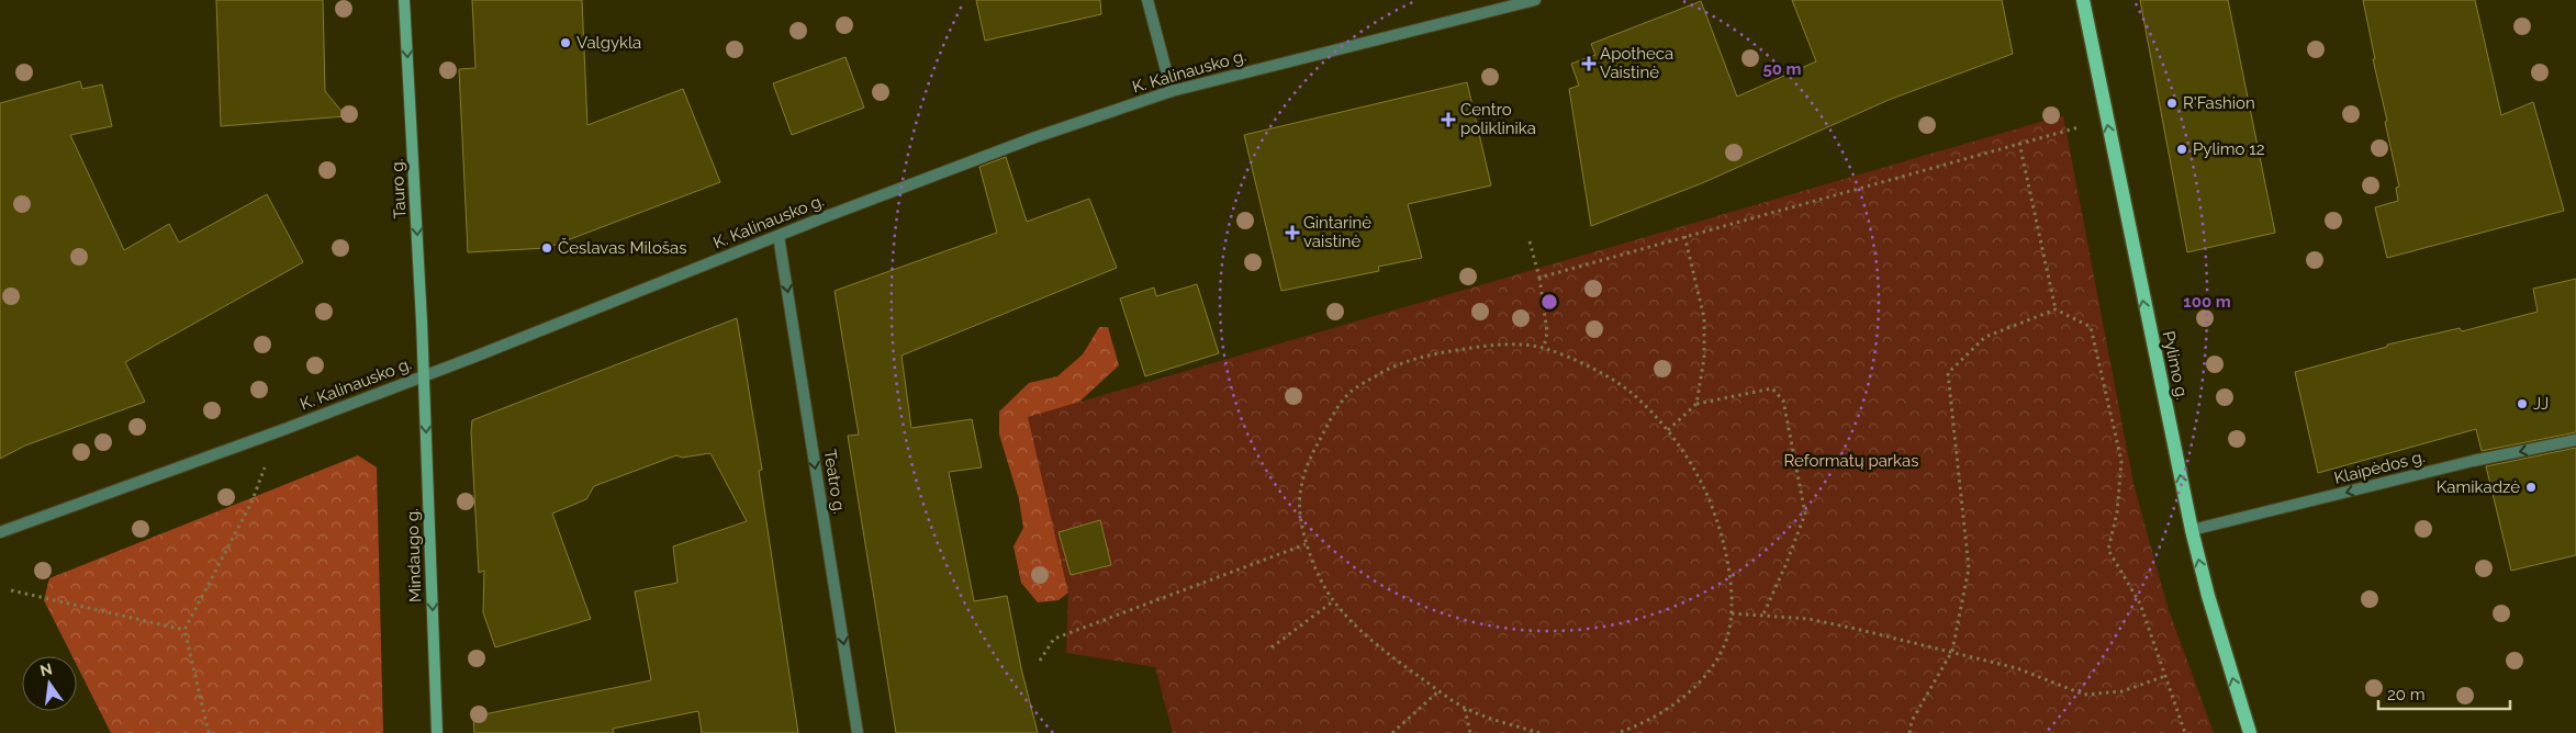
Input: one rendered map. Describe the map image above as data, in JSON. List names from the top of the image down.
{
  "streets": {
    "main road": ["Tauro g.", "Pylimo g.", "Mindaugo g."],
    "street": ["K. Kalinausko g.", "Klaipėdos g.", "Teatro g."]
  },
  "crossings": [
    ["K. Kalinausko g.", "Tauro g."],
    ["K. Kalinausko g.", "Teatro g."],
    ["K. Kalinausko g.", "Mindaugo g."],
    ["Tauro g.", "Mindaugo g."],
    ["Pylimo g.", "Klaipėdos g."]
  ],
  "one_way": [
    "Tauro g.",
    "Pylimo g.",
    "Klaipėdos g.",
    "Teatro g.",
    "Mindaugo g."
  ],
  "parks": ["Reformatų parkas"],
  "places": {
    "other": [
      "Valgykla",
      "R'Fashion",
      "Pylimo 12",
      "Česlavas Milošas",
      "JJ",
      "Kamikadzė"
    ],
    "health": ["Apotheca Vaistinė", "Centro poliklinika", "Gintarinė vaistinė"]
  },
  "scale_bar": "20 m",
  "north": "top",
  "rings": ["50 m", "100 m"]
}
